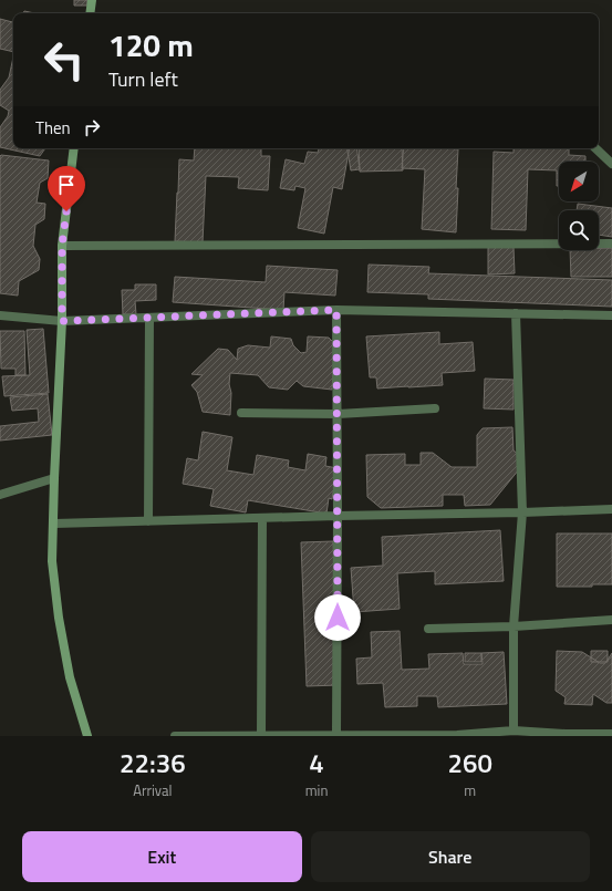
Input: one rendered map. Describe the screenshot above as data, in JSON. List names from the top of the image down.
{
  "north": "bottom left",
  "page": {
    "turn": ["120 m", "Turn left"],
    "then": "Then",
    "eta": [
      "22:36",
      "Arrival",
      "4",
      "min",
      "260",
      "m"
    ],
    "buttons": ["Exit", "Share"]
  }
}
